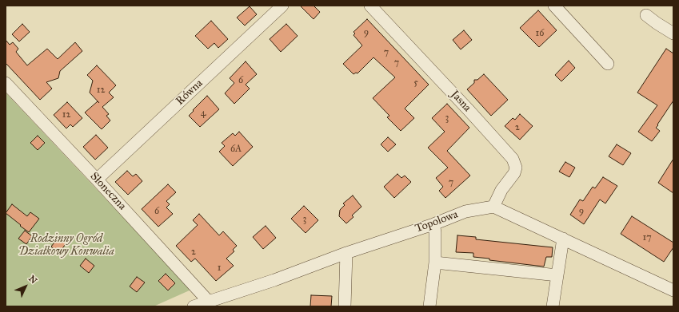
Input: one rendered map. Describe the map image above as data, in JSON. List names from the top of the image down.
{
  "streets": {
    "street": [
      "Równa",
      "Jasna",
      "Słoneczna",
      "Topolowa"
    ]
  },
  "crossings": [
    ["Równa", "Słoneczna"],
    ["Jasna", "Topolowa"],
    ["Słoneczna", "Topolowa"]
  ],
  "parks": ["Rodzinny Ogród Działkowy Konwalia"],
  "house_numbers": [
    "9",
    "16",
    "7",
    "7",
    "6",
    "5",
    "12",
    "4",
    "12",
    "3",
    "2",
    "6A",
    "7",
    "6",
    "9",
    "3",
    "17",
    "2",
    "1"
  ],
  "north": "top right"
}
